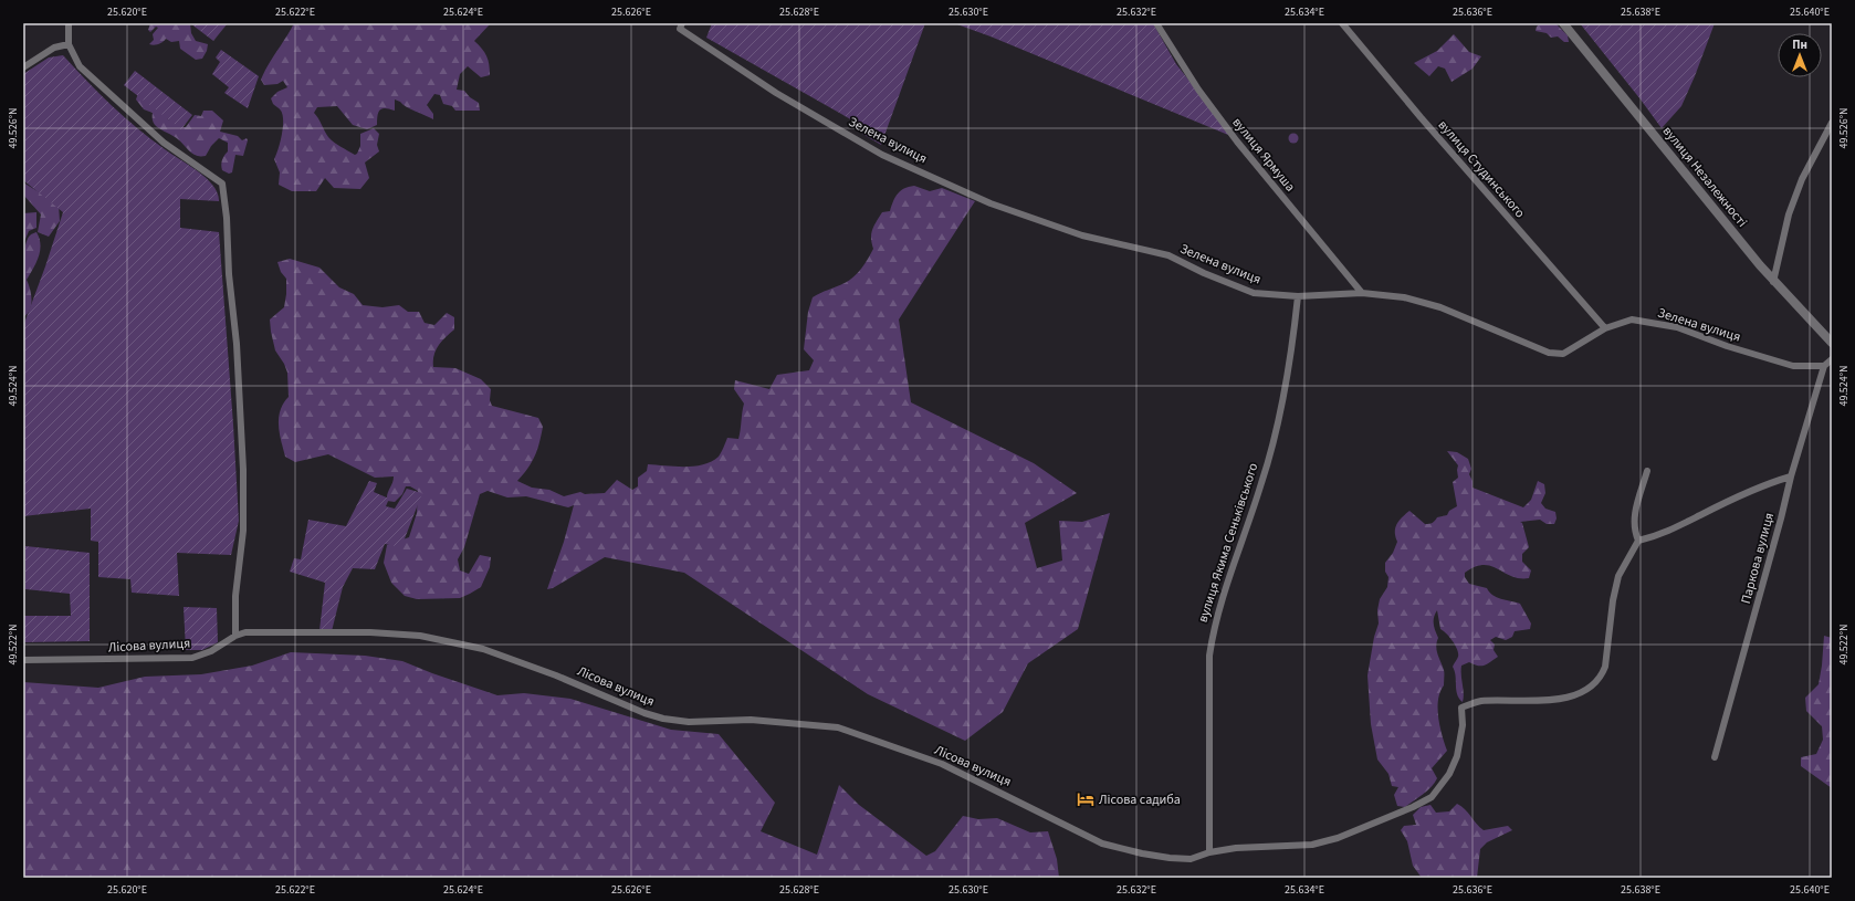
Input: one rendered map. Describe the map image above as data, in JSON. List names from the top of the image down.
{
  "streets": {
    "street": [
      "Зелена вулиця",
      "вулиця Ярмуша",
      "вулиця Студинського",
      "вулиця Незалежності",
      "вулиця Якима Сеньківського",
      "Паркова вулиця",
      "Лісова вулиця"
    ]
  },
  "crossings": [
    ["Зелена вулиця", "вулиця Ярмуша"],
    ["Зелена вулиця", "вулиця Студинського"],
    ["Зелена вулиця", "вулиця Якима Сеньківського"],
    ["Зелена вулиця", "Паркова вулиця"],
    ["вулиця Якима Сеньківського", "Лісова вулиця"]
  ],
  "places": {
    "hotel": ["Лісова садиба"]
  },
  "north": "top",
  "coordinates": [
    "25.620°E",
    "25.622°E",
    "25.624°E",
    "25.626°E",
    "25.628°E",
    "25.630°E",
    "25.632°E",
    "25.634°E",
    "25.636°E",
    "25.638°E",
    "25.640°E",
    "49.526°N",
    "49.524°N",
    "49.522°N"
  ]
}
